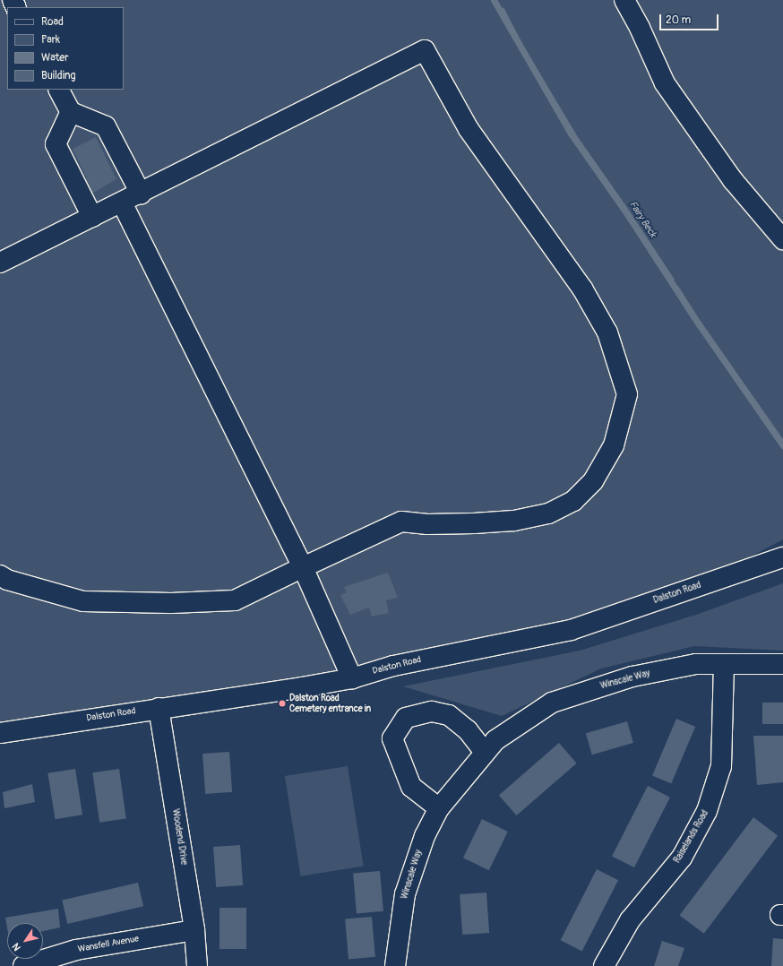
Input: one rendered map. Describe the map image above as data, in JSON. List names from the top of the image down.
{
  "streets": {
    "street": [
      "Dalston Road",
      "Winscale Way",
      "Woodend Drive",
      "Raiselands Road",
      "Wansfell Avenue"
    ]
  },
  "crossings": [
    ["Dalston Road", "Woodend Drive"],
    ["Winscale Way", "Raiselands Road"],
    ["Woodend Drive", "Wansfell Avenue"]
  ],
  "water": ["Fairy Beck"],
  "places": ["Dalston Road Cemetery entrance in"],
  "legend": [
    "Road",
    "Park",
    "Water",
    "Building"
  ],
  "scale_bar": "20 m",
  "north": "bottom left"
}
